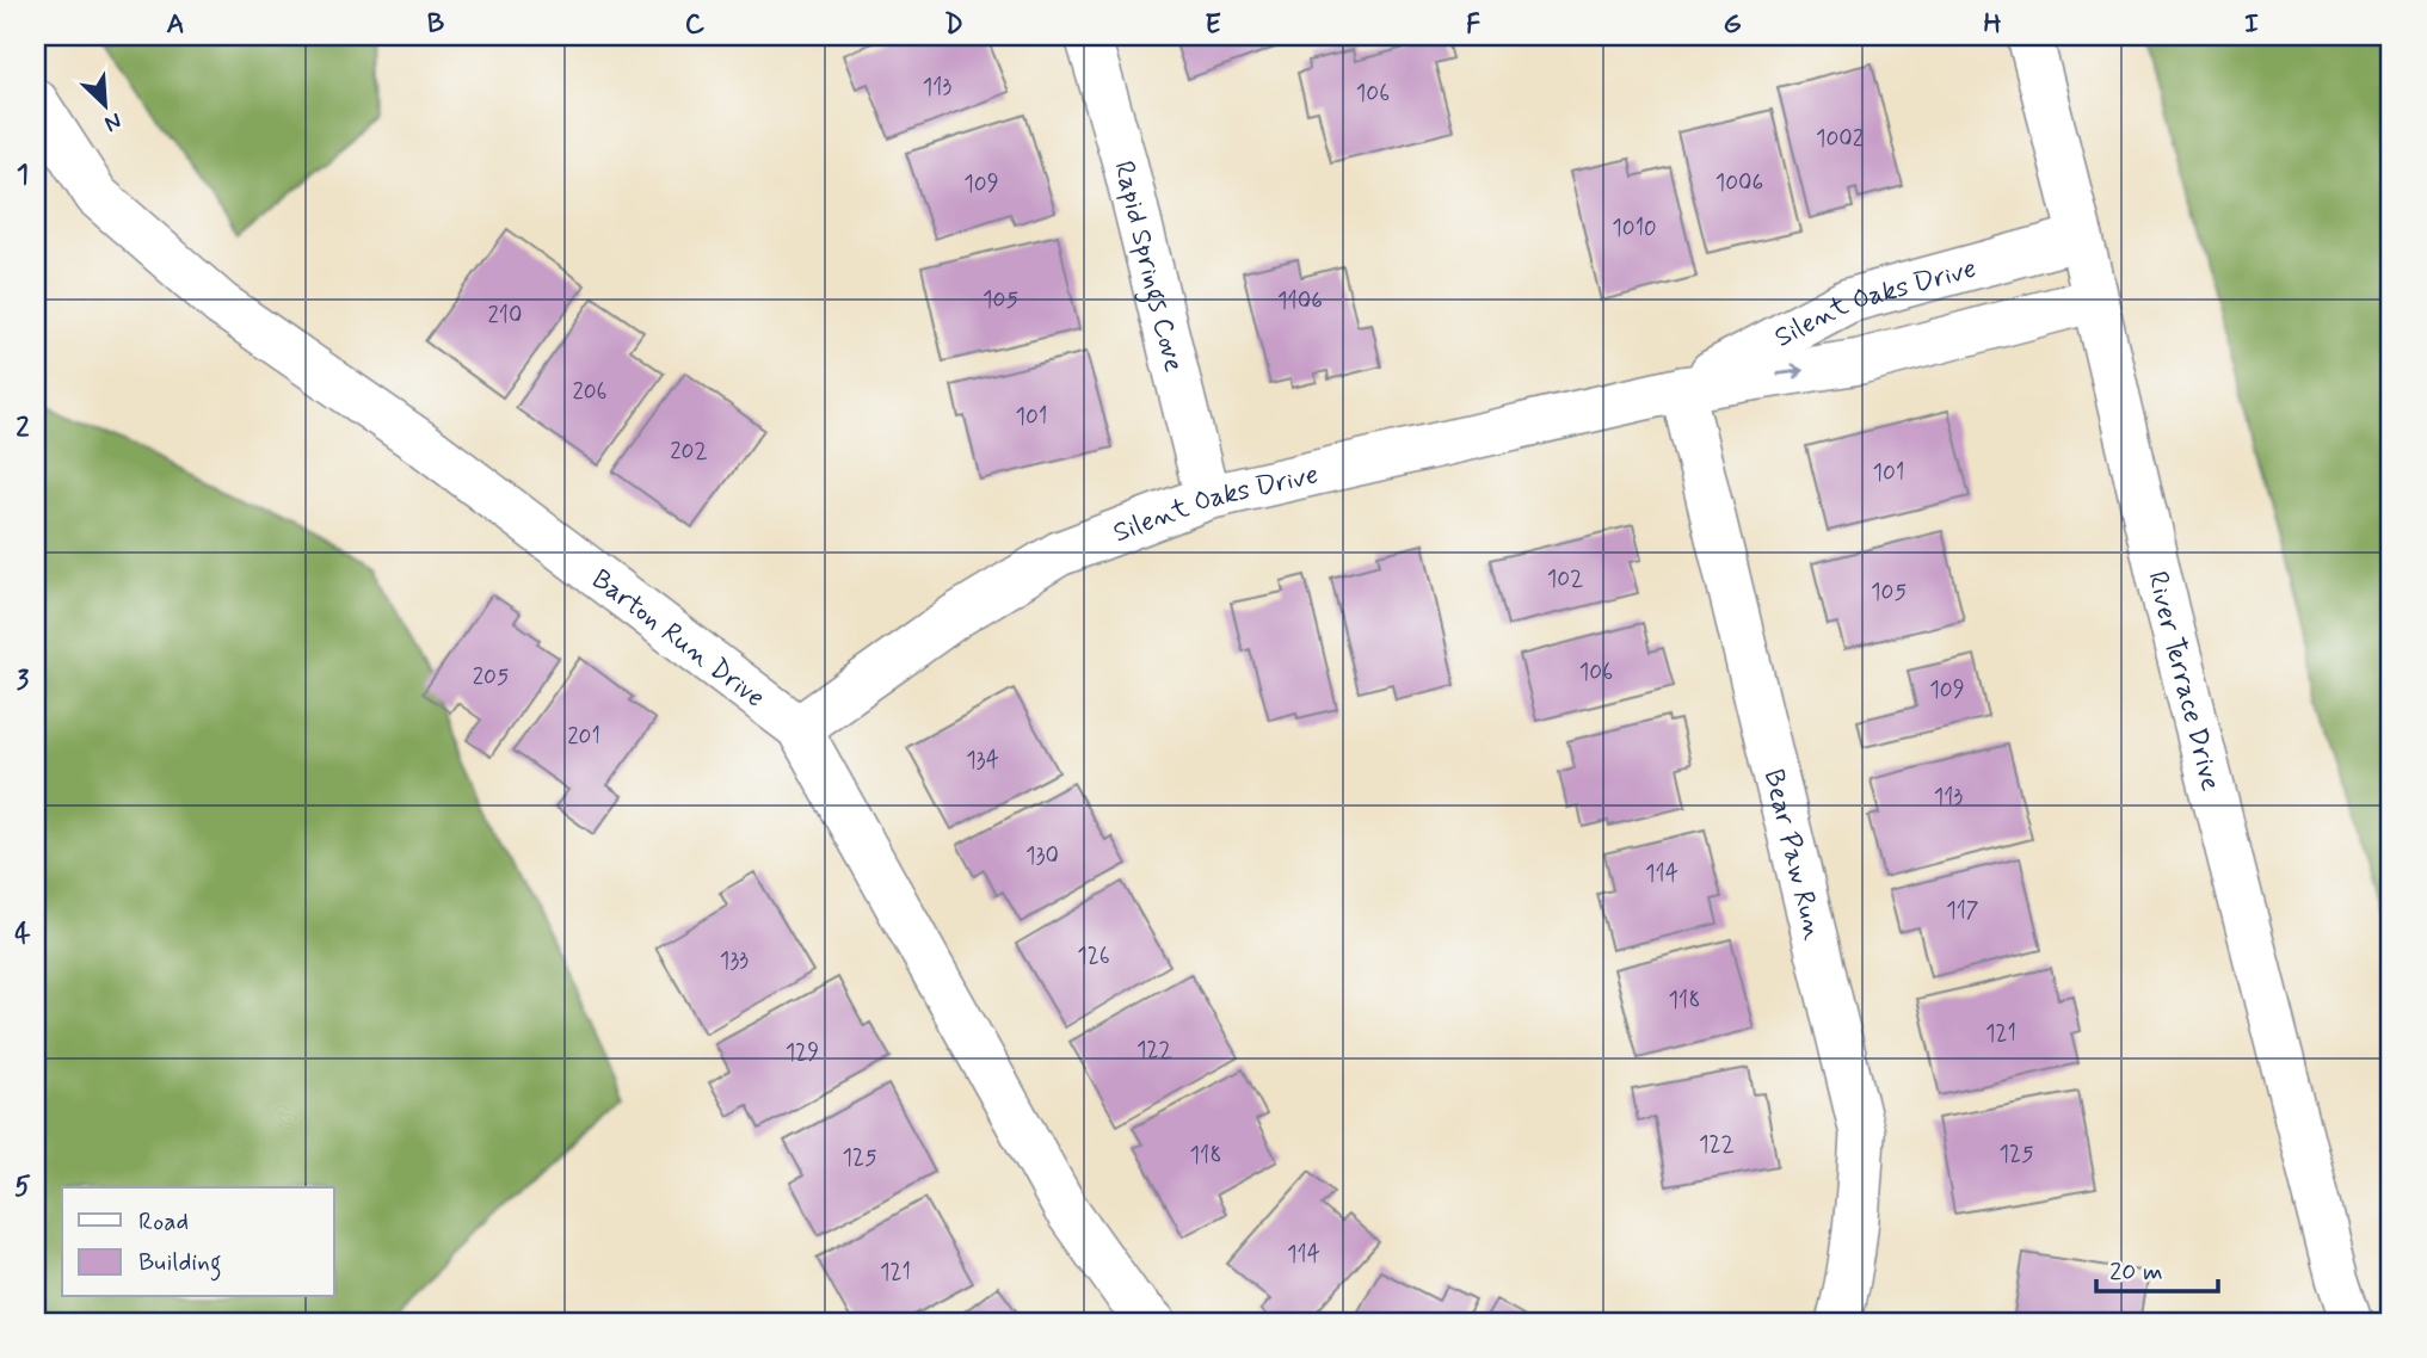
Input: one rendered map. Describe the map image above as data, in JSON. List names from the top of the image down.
{
  "streets": {
    "street": [
      "Rapid Springs Cove",
      "Silent Oaks Drive",
      "Barton Run Drive",
      "River Terrace Drive",
      "Bear Paw Run"
    ]
  },
  "crossings": [
    ["Rapid Springs Cove", "Silent Oaks Drive"],
    ["Silent Oaks Drive", "Barton Run Drive"],
    ["Silent Oaks Drive", "River Terrace Drive"],
    ["Silent Oaks Drive", "Bear Paw Run"]
  ],
  "house_numbers": [
    "113",
    "106",
    "1002",
    "1006",
    "109",
    "1010",
    "105",
    "1106",
    "210",
    "206",
    "101",
    "202",
    "101",
    "102",
    "105",
    "106",
    "205",
    "109",
    "201",
    "134",
    "113",
    "130",
    "114",
    "117",
    "126",
    "133",
    "118",
    "121",
    "122",
    "129",
    "122",
    "125",
    "118",
    "125",
    "114",
    "121"
  ],
  "legend": ["Road", "Building"],
  "scale_bar": "20 m",
  "north": "bottom right",
  "grid": {
    "columns": [
      "A",
      "B",
      "C",
      "D",
      "E",
      "F",
      "G",
      "H",
      "I"
    ],
    "rows": [
      "1",
      "2",
      "3",
      "4",
      "5"
    ]
  }
}
